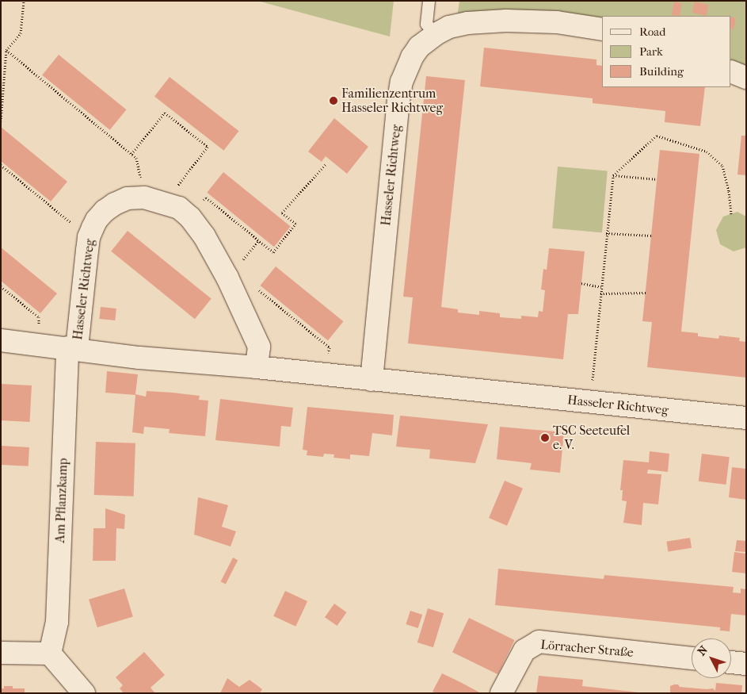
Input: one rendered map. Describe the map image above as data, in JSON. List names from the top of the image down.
{
  "streets": {
    "street": ["Hasseler Richtweg", "Am Pflanzkamp", "Lörracher Straße"]
  },
  "crossings": [
    ["Hasseler Richtweg", "Am Pflanzkamp"]
  ],
  "places": ["Familienzentrum Hasseler Richtweg", "TSC Seeteufel e. V."],
  "legend": ["Road", "Park", "Building"],
  "north": "top left"
}
